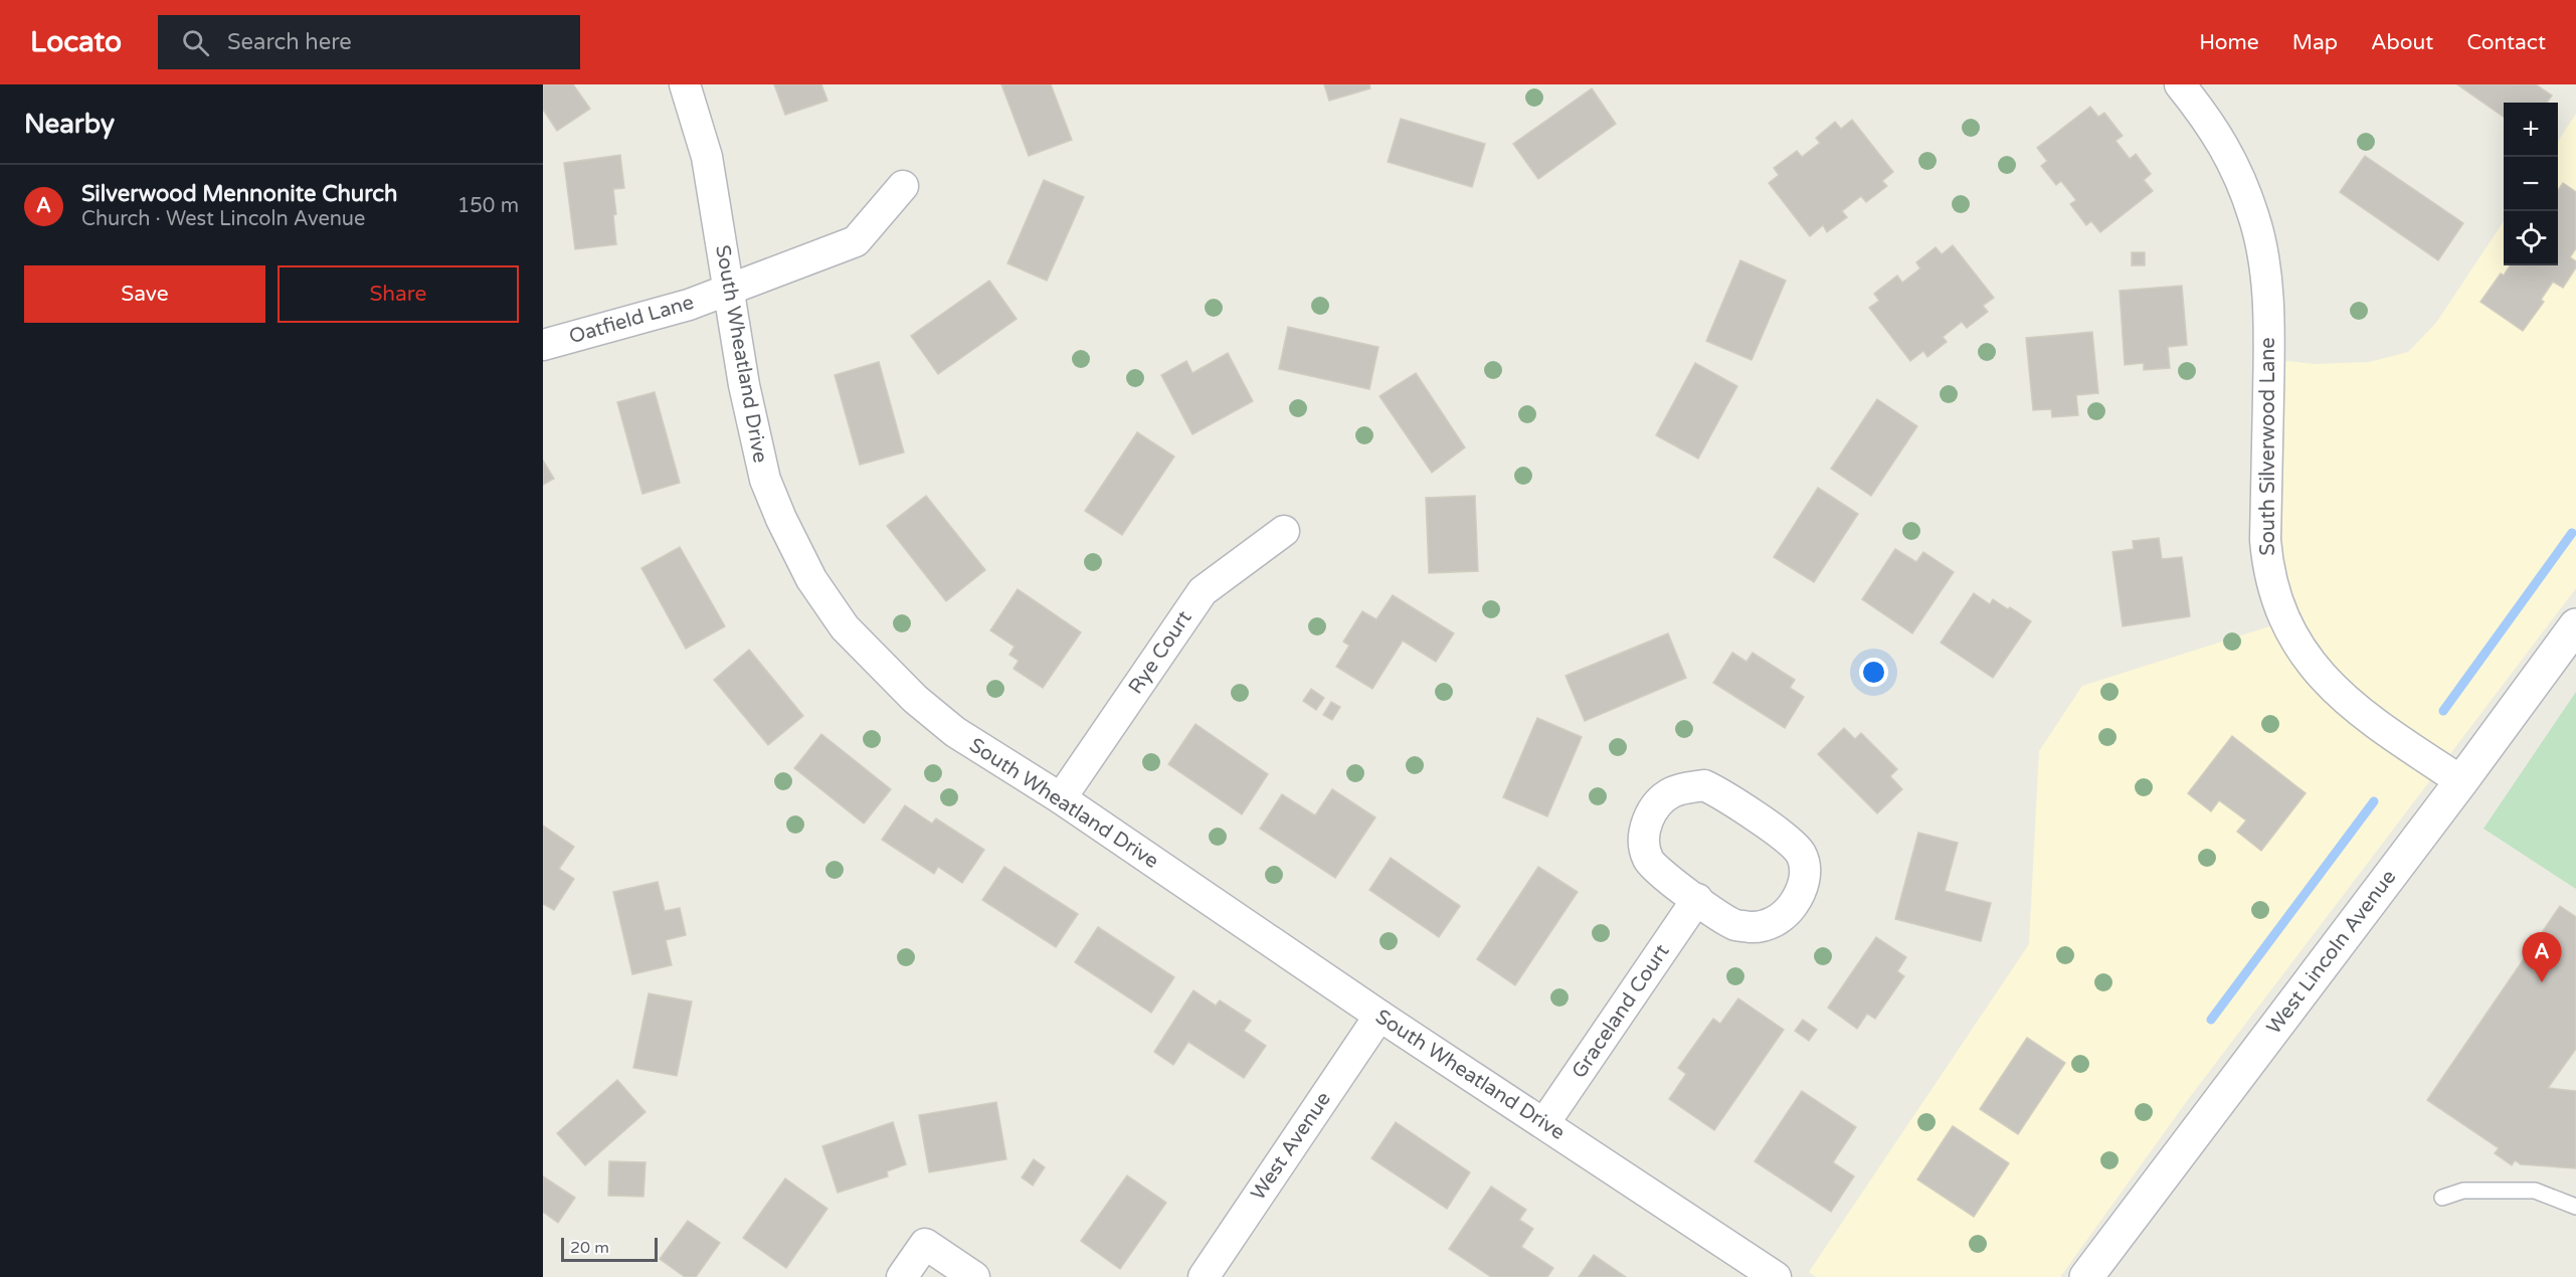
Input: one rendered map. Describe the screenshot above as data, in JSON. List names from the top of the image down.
{
  "streets": {
    "street": [
      "Oatfield Lane",
      "South Wheatland Drive",
      "South Silverwood Lane",
      "Rye Court",
      "West Lincoln Avenue",
      "Graceland Court",
      "West Avenue"
    ]
  },
  "crossings": [
    ["Oatfield Lane", "South Wheatland Drive"],
    ["South Wheatland Drive", "Rye Court"],
    ["South Wheatland Drive", "Graceland Court"],
    ["South Wheatland Drive", "West Avenue"],
    ["South Silverwood Lane", "West Lincoln Avenue"]
  ],
  "scale_bar": "20 m",
  "page": {
    "header": "Locato",
    "search": "Search here",
    "nav": [
      "Home",
      "Map",
      "About",
      "Contact"
    ],
    "heading": "Nearby",
    "map_buttons": ["+", "−"],
    "list": [
      {
        "mark": "A",
        "name": "Silverwood Mennonite Church",
        "note": "Church · West Lincoln Avenue",
        "value": "150 m"
      }
    ],
    "buttons": ["Save", "Share"],
    "pins": "A",
    "scale": "20 m"
  }
}
